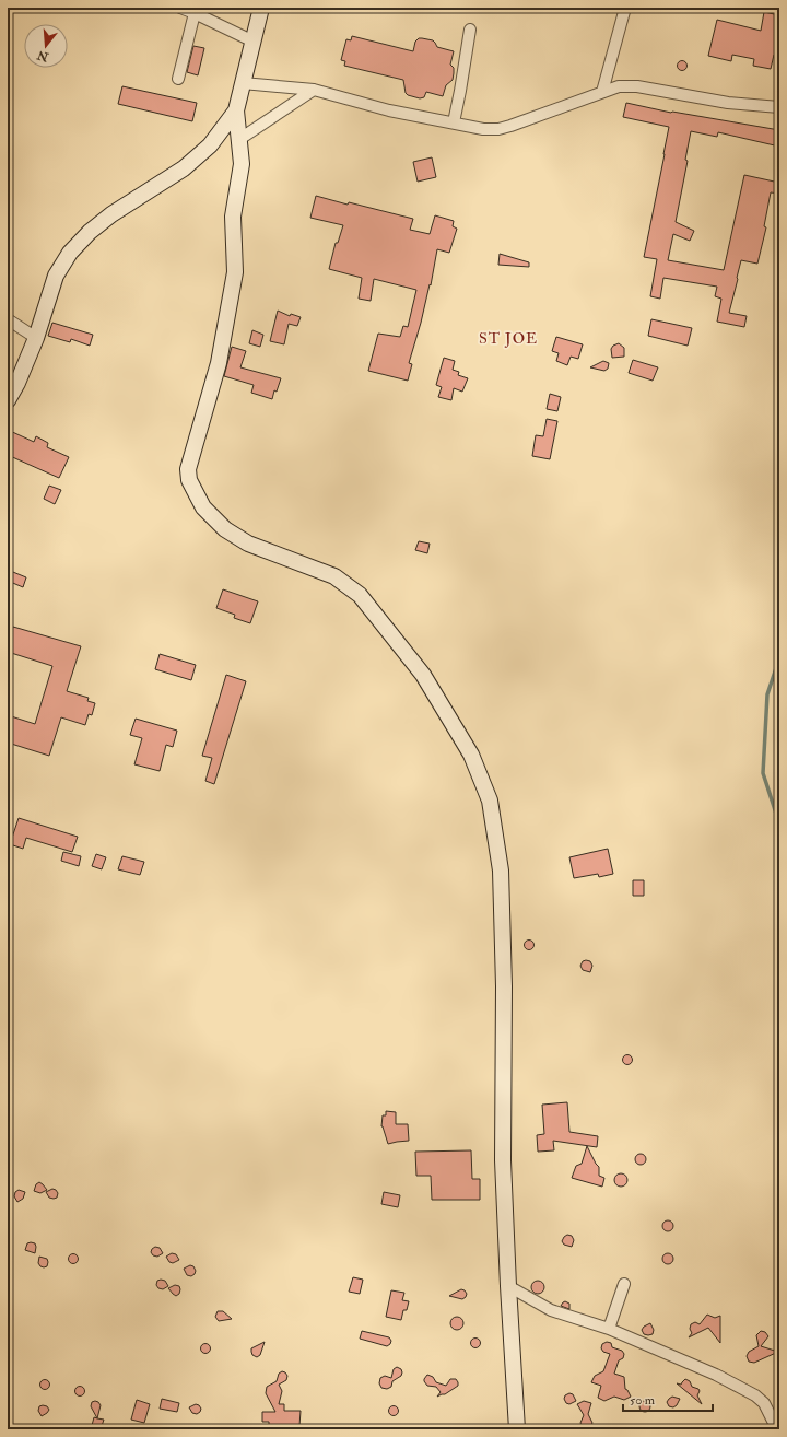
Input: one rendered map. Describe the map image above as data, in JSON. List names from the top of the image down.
{
  "districts": ["ST JOE"],
  "scale_bar": "50 m",
  "north": "bottom"
}
